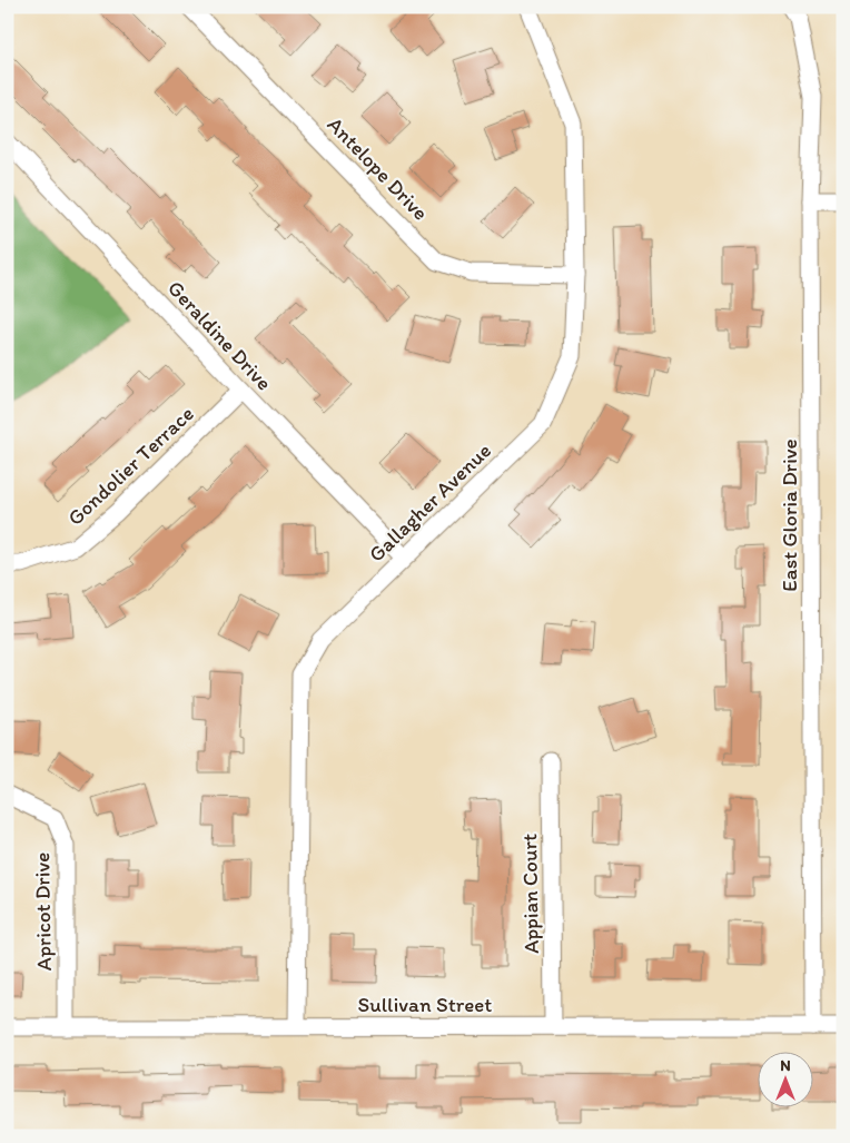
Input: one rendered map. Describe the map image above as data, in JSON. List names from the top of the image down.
{
  "streets": {
    "street": [
      "Antelope Drive",
      "Geraldine Drive",
      "Gondolier Terrace",
      "Gallagher Avenue",
      "East Gloria Drive",
      "Appian Court",
      "Apricot Drive",
      "Sullivan Street"
    ]
  },
  "crossings": [
    ["Antelope Drive", "Gallagher Avenue"],
    ["Geraldine Drive", "Gondolier Terrace"],
    ["Geraldine Drive", "Gallagher Avenue"],
    ["Gallagher Avenue", "Sullivan Street"],
    ["East Gloria Drive", "Sullivan Street"],
    ["Appian Court", "Sullivan Street"],
    ["Apricot Drive", "Sullivan Street"]
  ],
  "north": "top"
}
